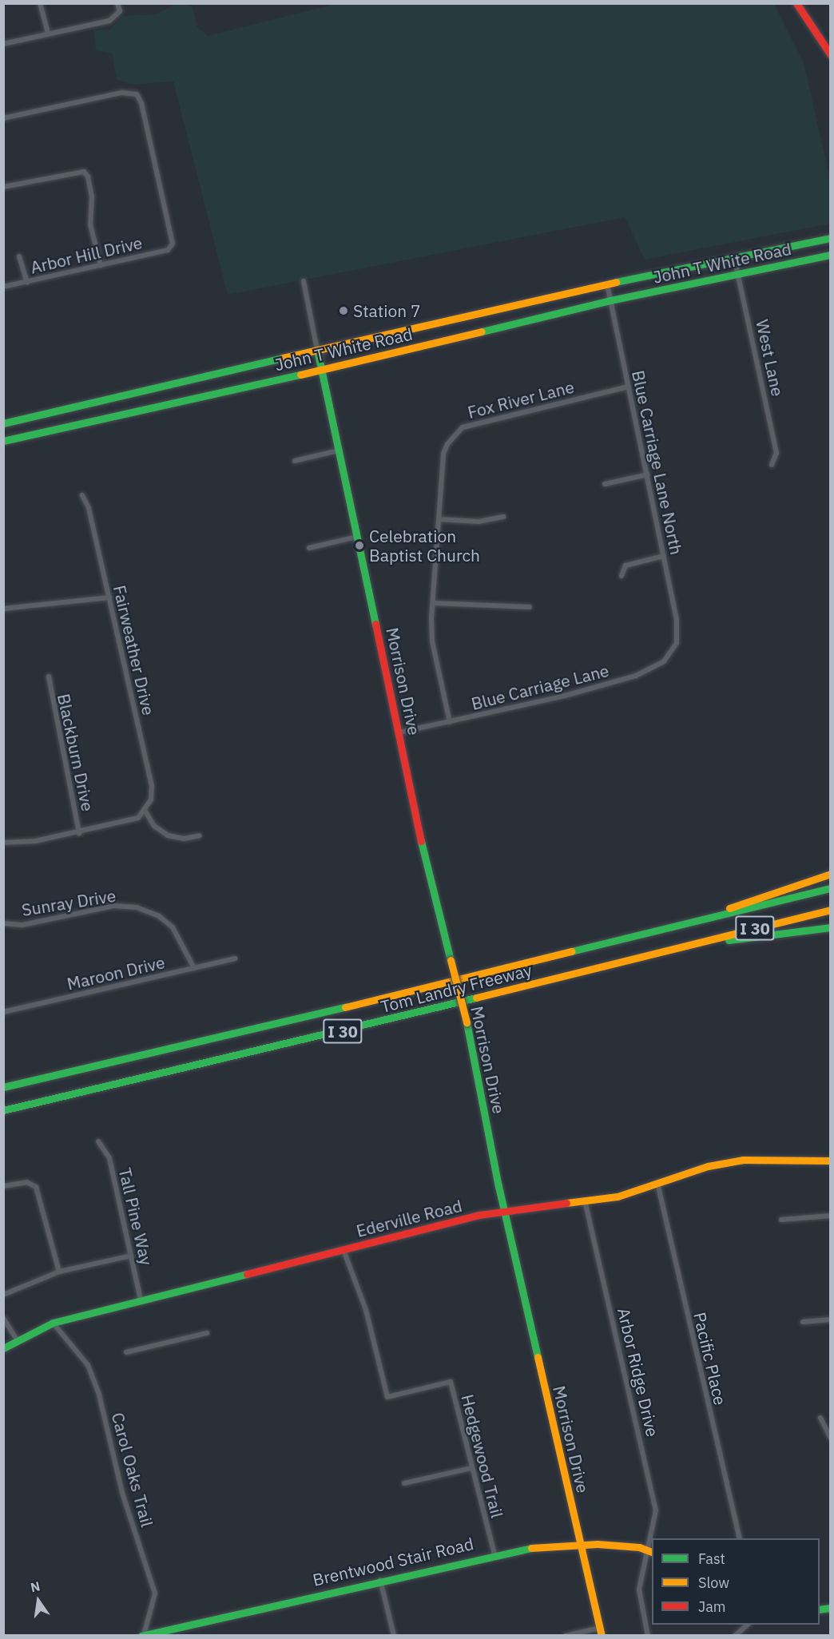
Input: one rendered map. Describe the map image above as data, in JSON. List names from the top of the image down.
{
  "streets": {
    "main road": [
      "John T White Road",
      "Morrison Drive",
      "I 30",
      "Tom Landry Freeway",
      "Ederville Road",
      "Brentwood Stair Road"
    ],
    "street": [
      "Arbor Hill Drive",
      "West Lane",
      "Fox River Lane",
      "Blue Carriage Lane North",
      "Fairweather Drive",
      "Blue Carriage Lane",
      "Blackburn Drive",
      "Sunray Drive",
      "Maroon Drive",
      "Tall Pine Way",
      "Pacific Place",
      "Arbor Ridge Drive",
      "Hedgewood Trail",
      "Carol Oaks Trail"
    ]
  },
  "crossings": [
    ["John T White Road", "West Lane"],
    ["John T White Road", "Blue Carriage Lane North"],
    ["John T White Road", "Morrison Drive"],
    ["Fox River Lane", "Blue Carriage Lane North"],
    ["Fox River Lane", "Blue Carriage Lane"],
    ["Blue Carriage Lane North", "Blue Carriage Lane"],
    ["Morrison Drive", "Blue Carriage Lane"],
    ["Morrison Drive", "Ederville Road"],
    ["Morrison Drive", "Brentwood Stair Road"],
    ["Sunray Drive", "Maroon Drive"],
    ["Tall Pine Way", "Ederville Road"],
    ["Ederville Road", "Pacific Place"],
    ["Ederville Road", "Arbor Ridge Drive"],
    ["Ederville Road", "Hedgewood Trail"],
    ["Ederville Road", "Carol Oaks Trail"],
    ["Arbor Ridge Drive", "Brentwood Stair Road"],
    ["Hedgewood Trail", "Brentwood Stair Road"],
    ["Carol Oaks Trail", "Brentwood Stair Road"]
  ],
  "places": ["Station 7", "Celebration Baptist Church"],
  "legend": ["Fast", "Slow", "Jam"],
  "north": "top"
}
